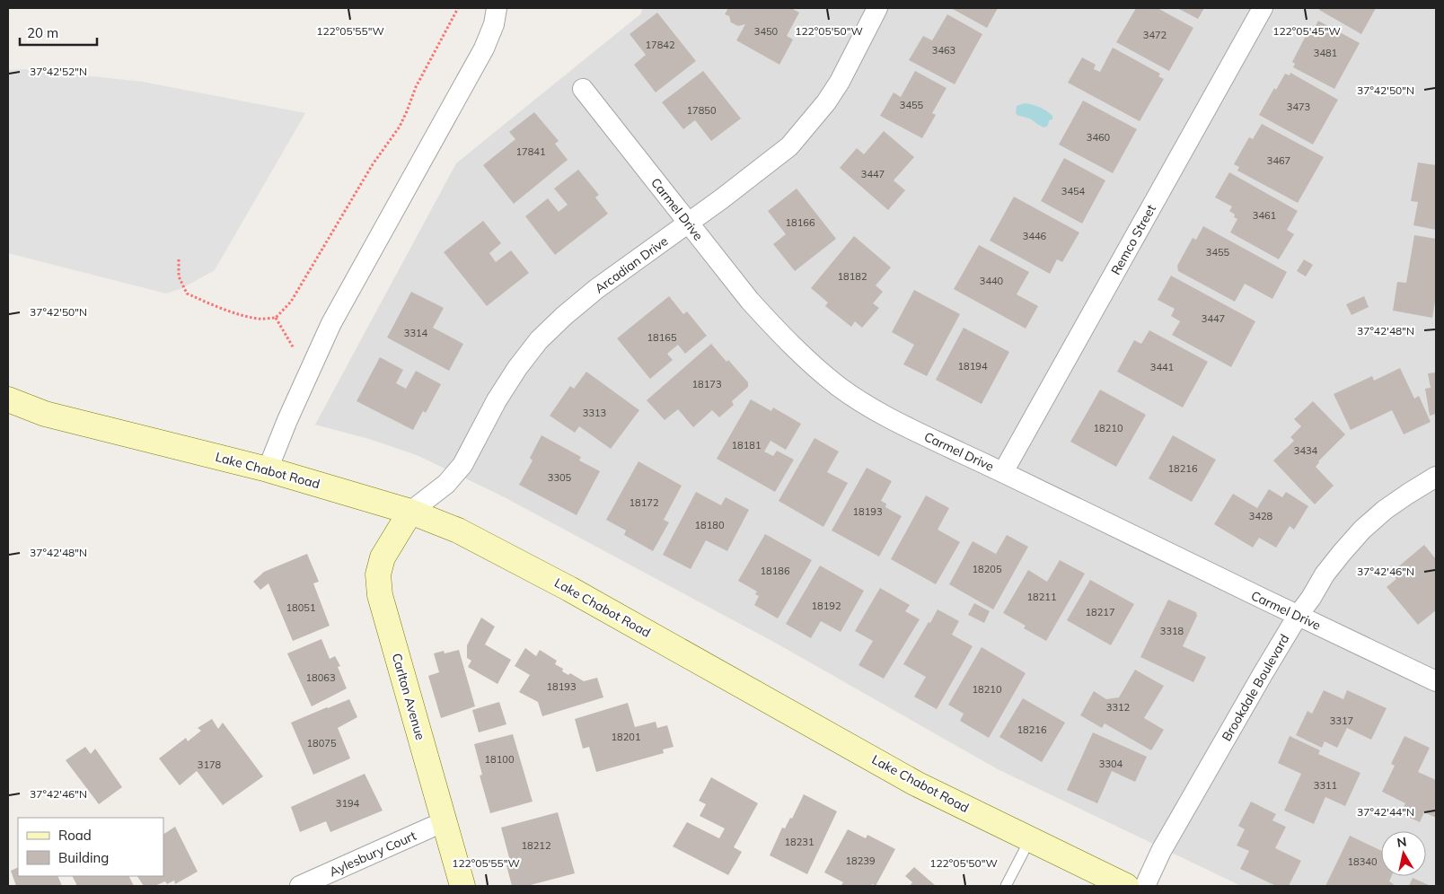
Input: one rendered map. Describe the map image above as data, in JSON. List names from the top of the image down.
{
  "streets": {
    "main road": ["Lake Chabot Road", "Carlton Avenue"],
    "street": [
      "Carmel Drive",
      "Remco Street",
      "Arcadian Drive",
      "Brookdale Boulevard",
      "Aylesbury Court"
    ]
  },
  "crossings": [
    ["Carmel Drive", "Remco Street"],
    ["Carmel Drive", "Arcadian Drive"],
    ["Carmel Drive", "Brookdale Boulevard"],
    ["Arcadian Drive", "Lake Chabot Road"],
    ["Arcadian Drive", "Carlton Avenue"],
    ["Lake Chabot Road", "Carlton Avenue"],
    ["Carlton Avenue", "Aylesbury Court"]
  ],
  "house_numbers": [
    "3450",
    "3472",
    "17842",
    "3463",
    "3481",
    "3455",
    "3473",
    "17850",
    "3460",
    "17841",
    "3467",
    "3447",
    "3454",
    "3461",
    "18166",
    "3446",
    "3455",
    "18182",
    "3440",
    "3447",
    "3314",
    "18165",
    "18194",
    "3441",
    "18173",
    "3313",
    "18210",
    "18181",
    "3434",
    "18216",
    "3305",
    "18172",
    "18193",
    "3428",
    "18180",
    "18205",
    "18186",
    "18211",
    "18192",
    "18051",
    "18217",
    "3318",
    "18063",
    "18193",
    "18210",
    "3312",
    "3317",
    "18216",
    "18201",
    "18075",
    "18100",
    "3304",
    "3178",
    "3311",
    "3194",
    "18231",
    "18212",
    "18239",
    "18340"
  ],
  "legend": ["Road", "Building"],
  "scale_bar": "20 m",
  "north": "top",
  "coordinates": [
    "122°05'45\"W",
    "122°05'55\"W",
    "122°05'50\"W",
    "37°42'52\"N",
    "37°42'50\"N",
    "37°42'48\"N",
    "37°42'46\"N",
    "37°42'44\"N"
  ]
}
